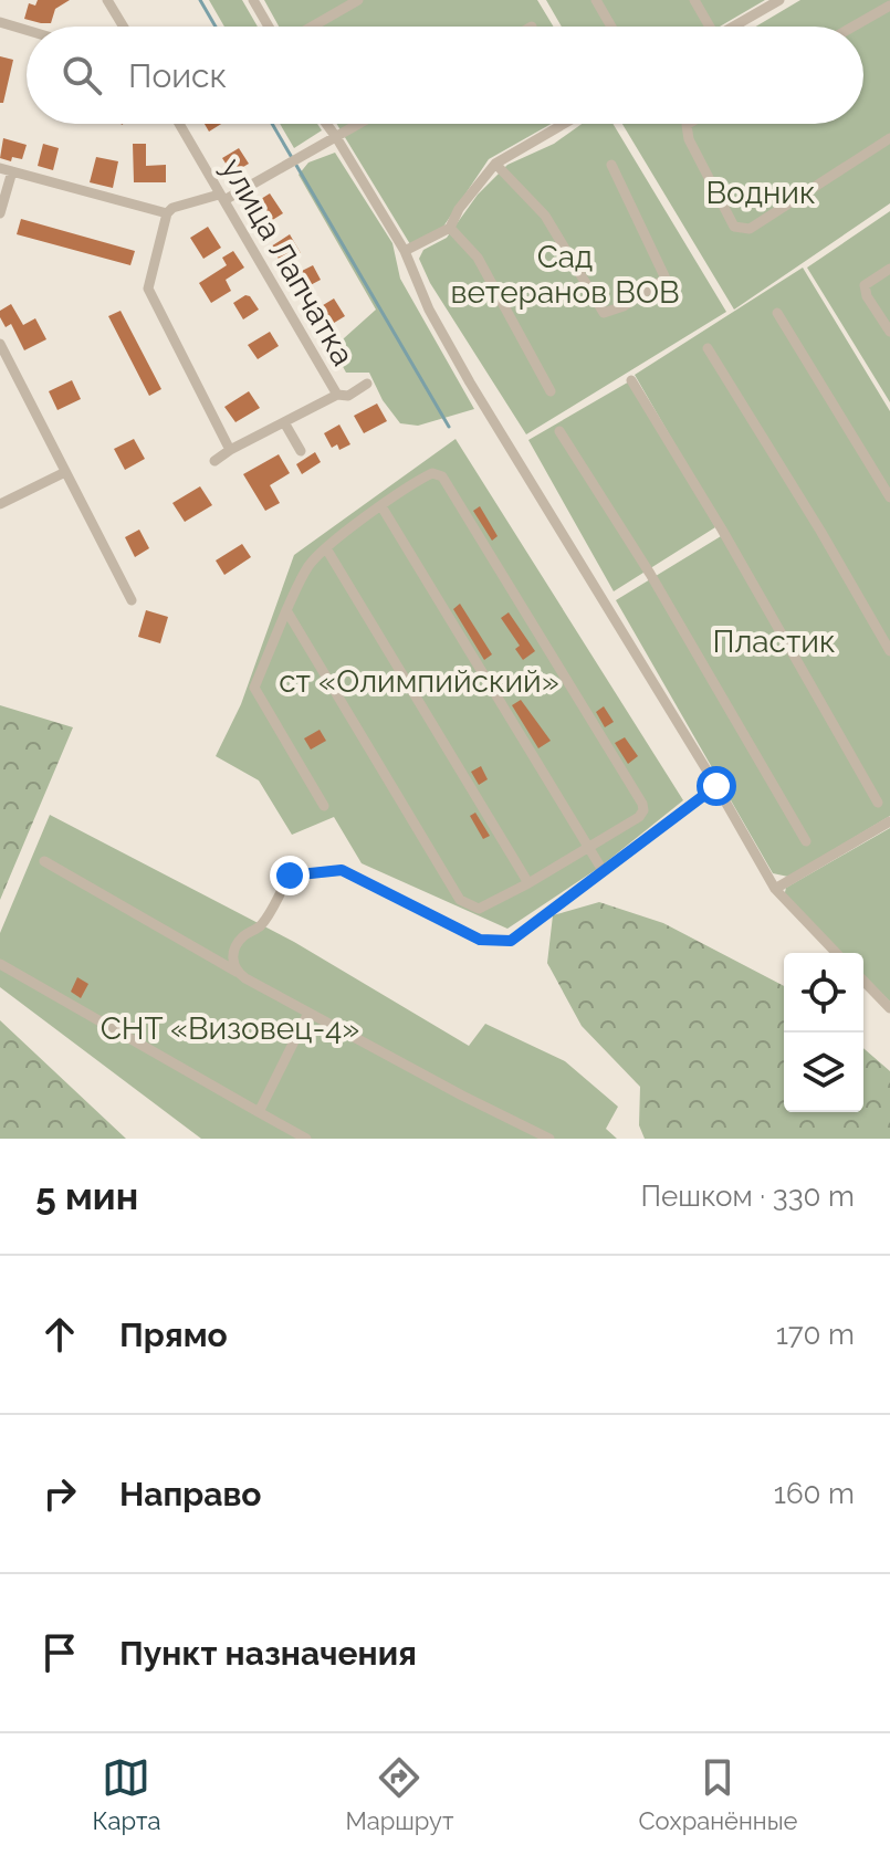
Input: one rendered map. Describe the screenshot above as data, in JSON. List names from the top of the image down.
{
  "streets": {
    "street": ["улица Лапчатка"]
  },
  "parks": [
    "Водник",
    "Сад ветеранов ВОВ",
    "Пластик",
    "ст «Олимпийский»",
    "СНТ «Визовец-4»"
  ],
  "page": {
    "search": "Поиск",
    "heading": ["5 мин", "Пешком · 330 m"],
    "list": [
      ["Прямо", "170 m"],
      ["Направо", "160 m"],
      "Пункт назначения"
    ],
    "nav": ["Карта", "Маршрут", "Сохранённые"]
  }
}
